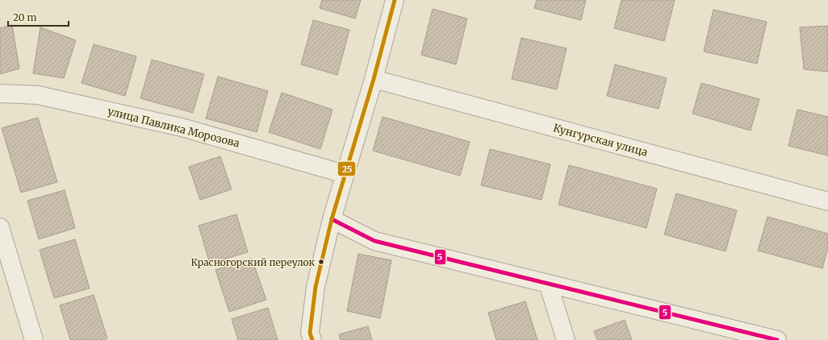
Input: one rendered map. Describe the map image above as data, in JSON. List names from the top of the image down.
{
  "streets": {
    "street": ["улица Павлика Морозова", "Кунгурская улица"]
  },
  "places": ["Красногорский переулок"],
  "lines": ["transit line 25", "transit line 5"],
  "scale_bar": "20 m"
}
